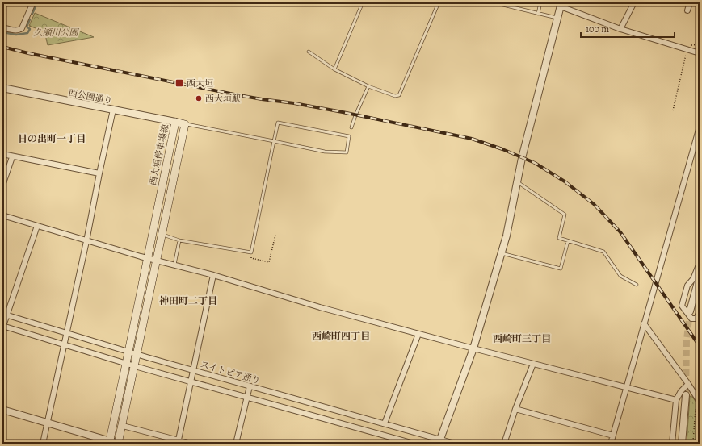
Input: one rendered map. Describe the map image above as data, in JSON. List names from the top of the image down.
{
  "streets": {
    "main road": ["西大垣停車場線"],
    "street": ["西公園通り", "スイトピア通り"]
  },
  "crossings": [
    ["西公園通り", "西大垣停車場線"],
    ["西大垣停車場線", "スイトピア通り"]
  ],
  "districts": [
    "日の出町一丁目",
    "神田町二丁目",
    "西崎町四丁目",
    "西崎町三丁目"
  ],
  "parks": ["久瀬川公園"],
  "places": {
    "transit": ["西大垣"],
    "other": ["西大垣駅"]
  },
  "scale_bar": "100 m"
}
